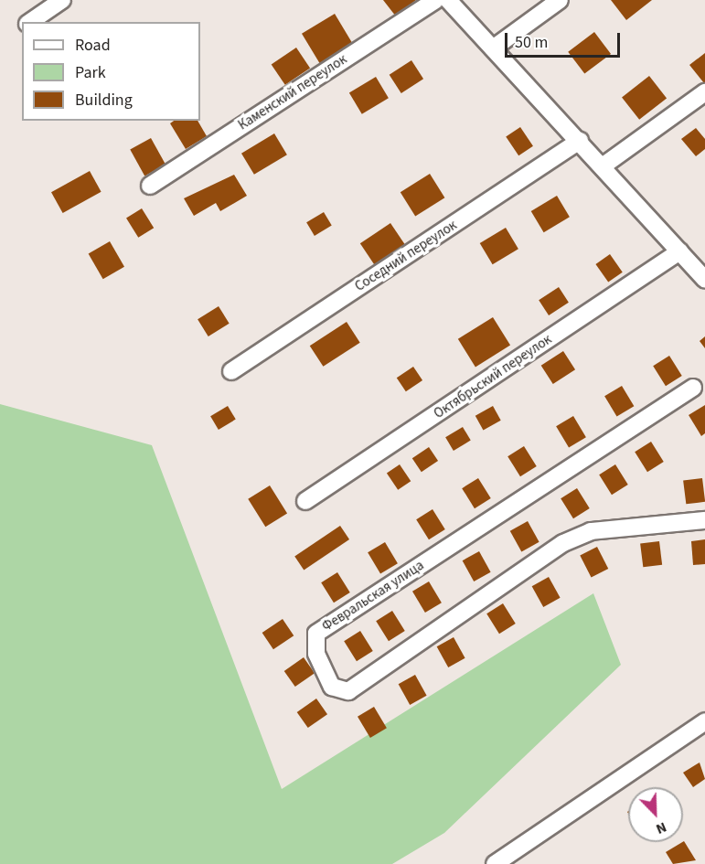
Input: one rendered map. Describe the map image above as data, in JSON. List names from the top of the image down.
{
  "streets": {
    "street": [
      "Каменский переулок",
      "Соседний переулок",
      "Октябрьский переулок",
      "Февральская улица"
    ]
  },
  "legend": ["Road", "Park", "Building"],
  "scale_bar": "50 m",
  "north": "bottom right"
}
